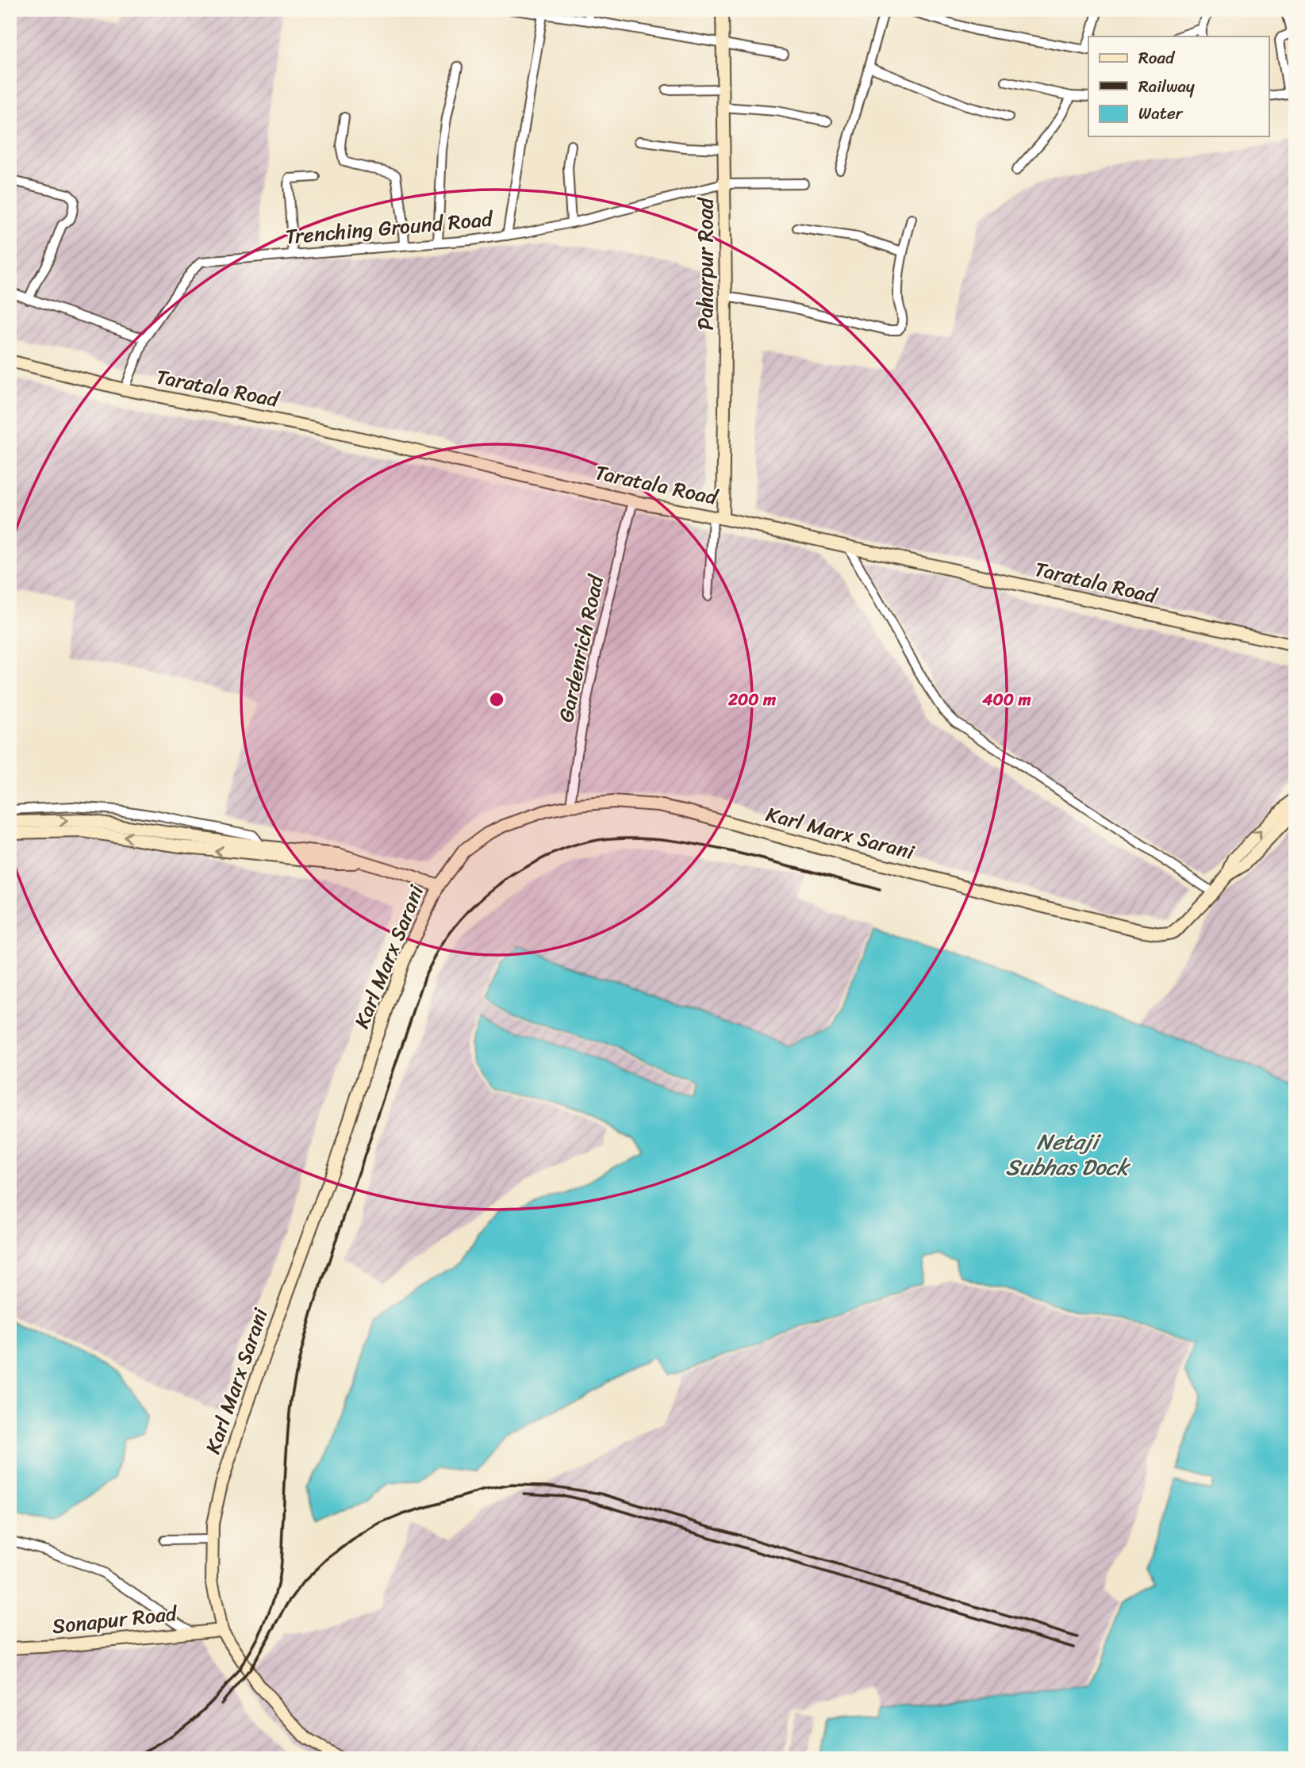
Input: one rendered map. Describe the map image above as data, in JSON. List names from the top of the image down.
{
  "streets": {
    "main road": [
      "Paharpur Road",
      "Taratala Road",
      "Karl Marx Sarani",
      "Sonapur Road"
    ],
    "street": ["Trenching Ground Road", "Gardenrich Road"]
  },
  "crossings": [
    ["Trenching Ground Road", "Paharpur Road"],
    ["Trenching Ground Road", "Taratala Road"],
    ["Paharpur Road", "Taratala Road"],
    ["Taratala Road", "Gardenrich Road"],
    ["Gardenrich Road", "Karl Marx Sarani"],
    ["Karl Marx Sarani", "Sonapur Road"]
  ],
  "water": ["Netaji Subhas Dock"],
  "legend": ["Road", "Railway", "Water"],
  "rings": ["200 m", "400 m"]
}
